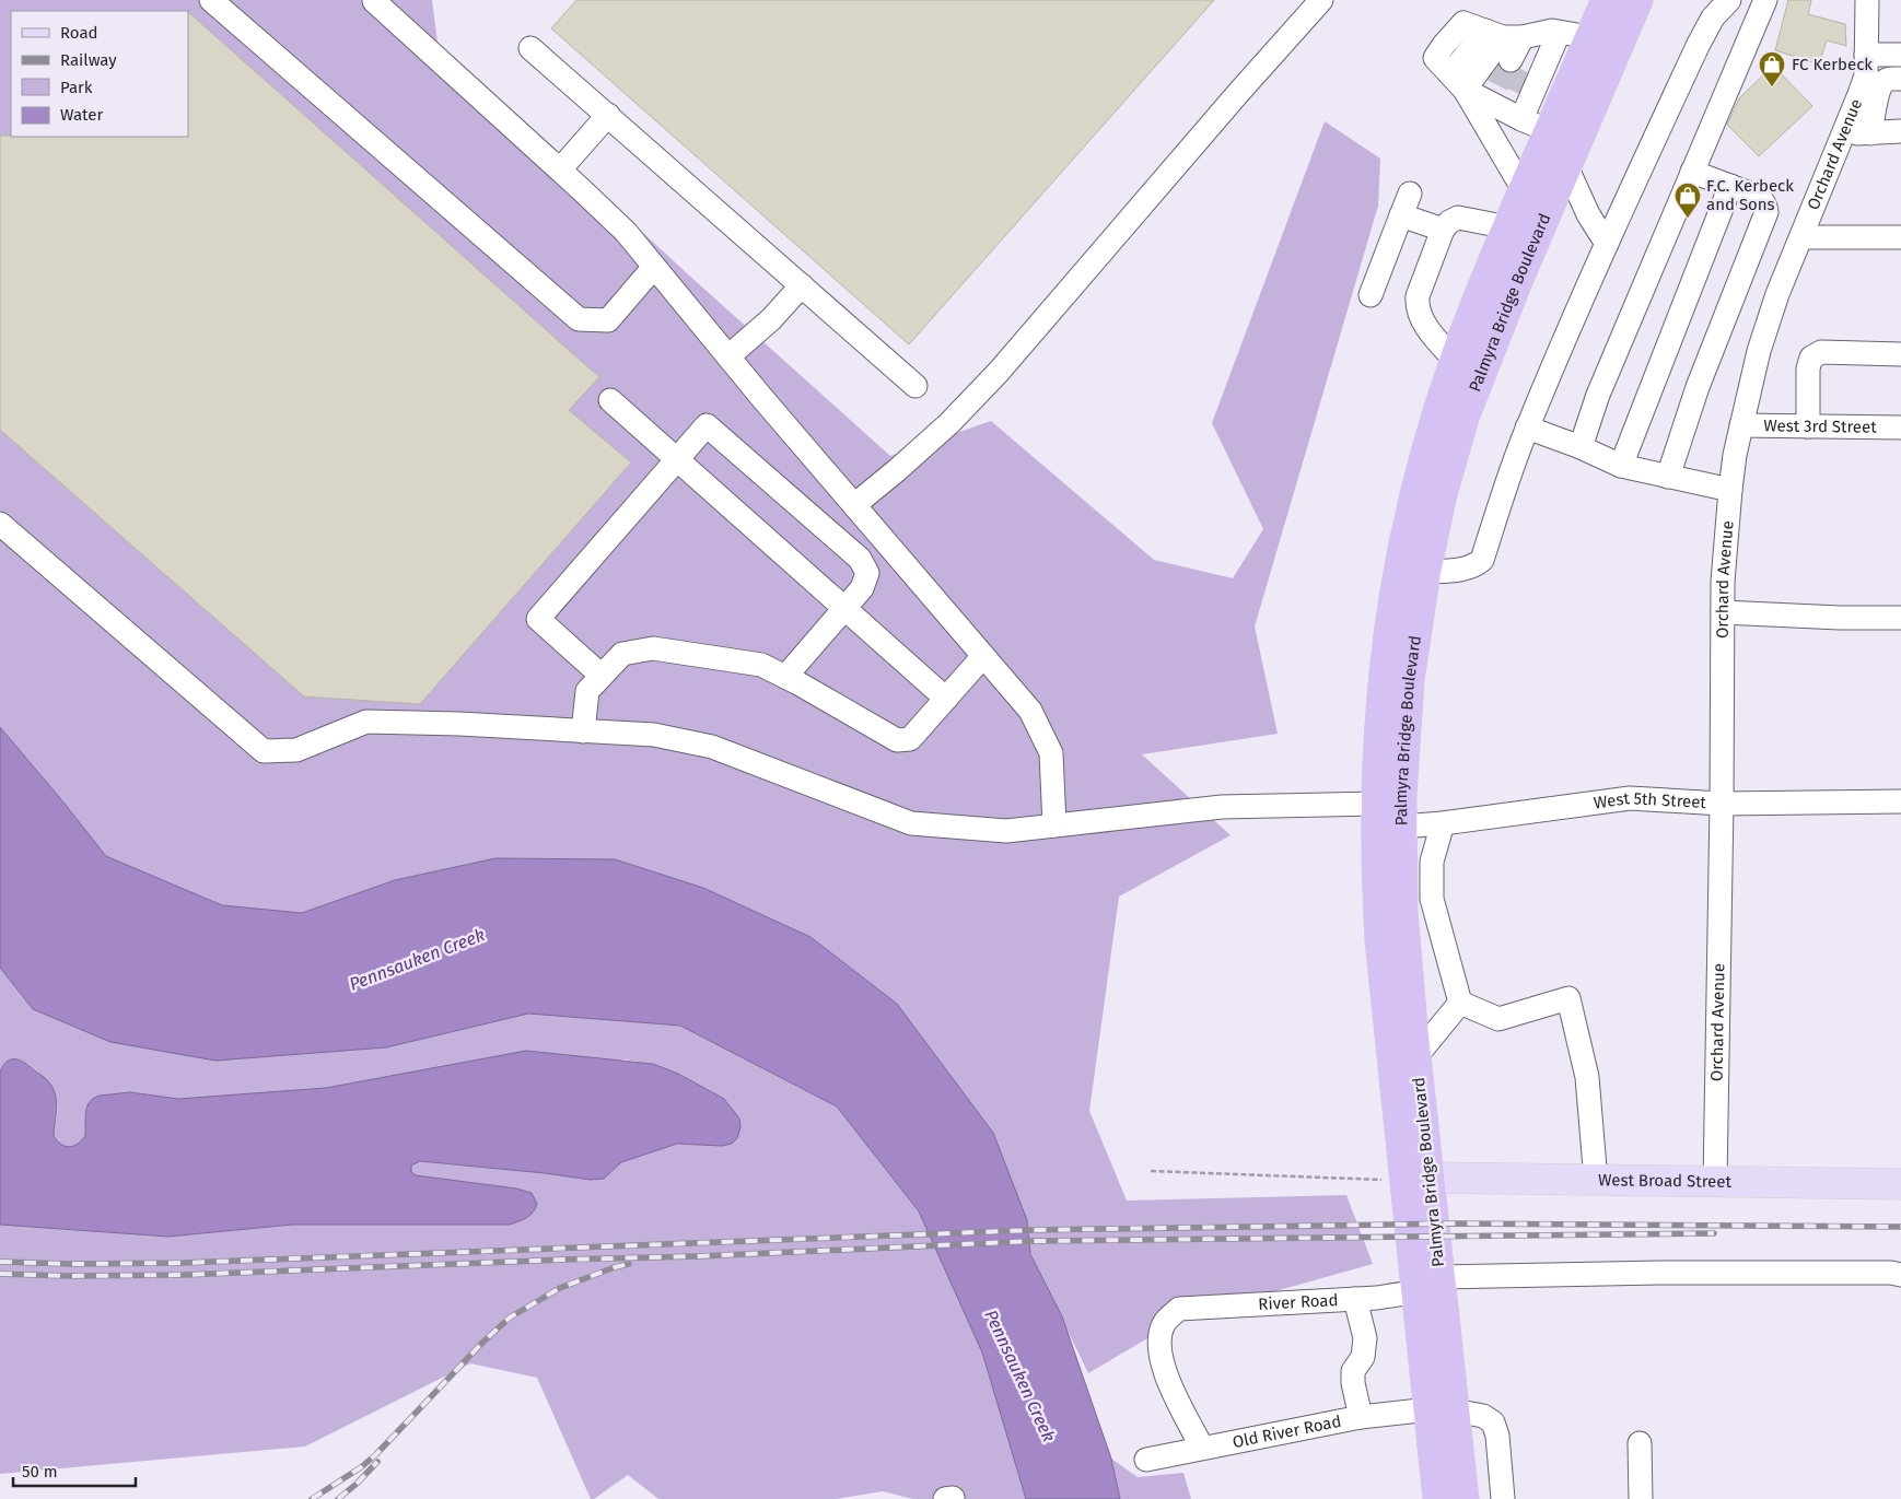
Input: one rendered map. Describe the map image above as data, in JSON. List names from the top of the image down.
{
  "streets": {
    "highway": ["Palmyra Bridge Boulevard"],
    "main road": ["West Broad Street"],
    "street": [
      "Orchard Avenue",
      "West 3rd Street",
      "West 5th Street",
      "River Road",
      "Old River Road"
    ]
  },
  "crossings": [
    ["Orchard Avenue", "West 3rd Street"],
    ["Orchard Avenue", "West 5th Street"],
    ["Orchard Avenue", "West Broad Street"],
    ["Palmyra Bridge Boulevard", "West 5th Street"],
    ["Palmyra Bridge Boulevard", "West Broad Street"],
    ["Palmyra Bridge Boulevard", "River Road"],
    ["Palmyra Bridge Boulevard", "Old River Road"],
    ["River Road", "Old River Road"]
  ],
  "water": ["Pennsauken Creek"],
  "places": {
    "shop": ["FC Kerbeck", "F.C. Kerbeck and Sons"]
  },
  "legend": [
    "Road",
    "Railway",
    "Park",
    "Water"
  ],
  "scale_bar": "50 m"
}
